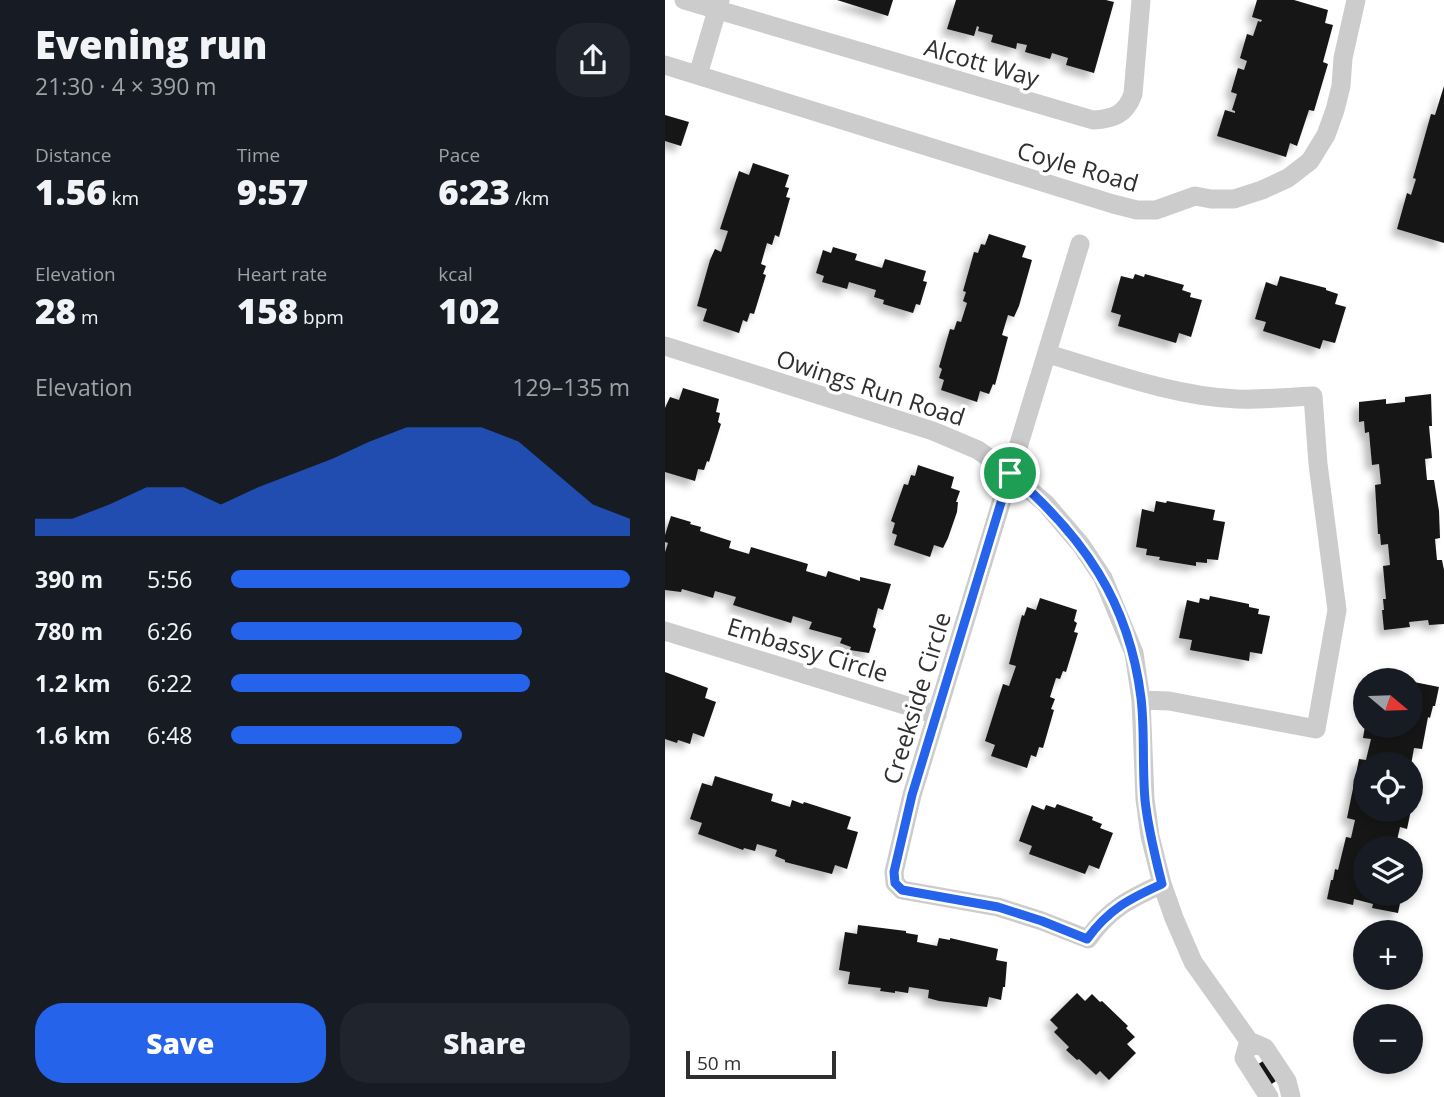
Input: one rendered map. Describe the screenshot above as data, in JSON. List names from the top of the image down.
{
  "streets": {
    "street": [
      "Alcott Way",
      "Coyle Road",
      "Owings Run Road",
      "Embassy Circle",
      "Creekside Circle"
    ]
  },
  "crossings": [
    ["Owings Run Road", "Creekside Circle"],
    ["Embassy Circle", "Creekside Circle"]
  ],
  "scale_bar": "50 m",
  "north": "right",
  "page": {
    "heading": ["Evening run", "21:30 · 4 × 390 m"],
    "stats": [
      ["Distance", "1.56 km"],
      ["Time", "9:57"],
      ["Pace", "6:23 /km"],
      ["Elevation", "28 m"],
      ["Heart rate", "158 bpm"],
      ["kcal", "102"]
    ],
    "chart": ["Elevation", "129–135 m"],
    "list": [
      {
        "name": "390 m",
        "note": "5:56"
      },
      {
        "name": "780 m",
        "note": "6:26"
      },
      {
        "name": "1.2 km",
        "note": "6:22"
      },
      {
        "name": "1.6 km",
        "note": "6:48"
      }
    ],
    "map_buttons": ["+", "−"],
    "buttons": ["Save", "Share"],
    "scale": "50 m"
  }
}
